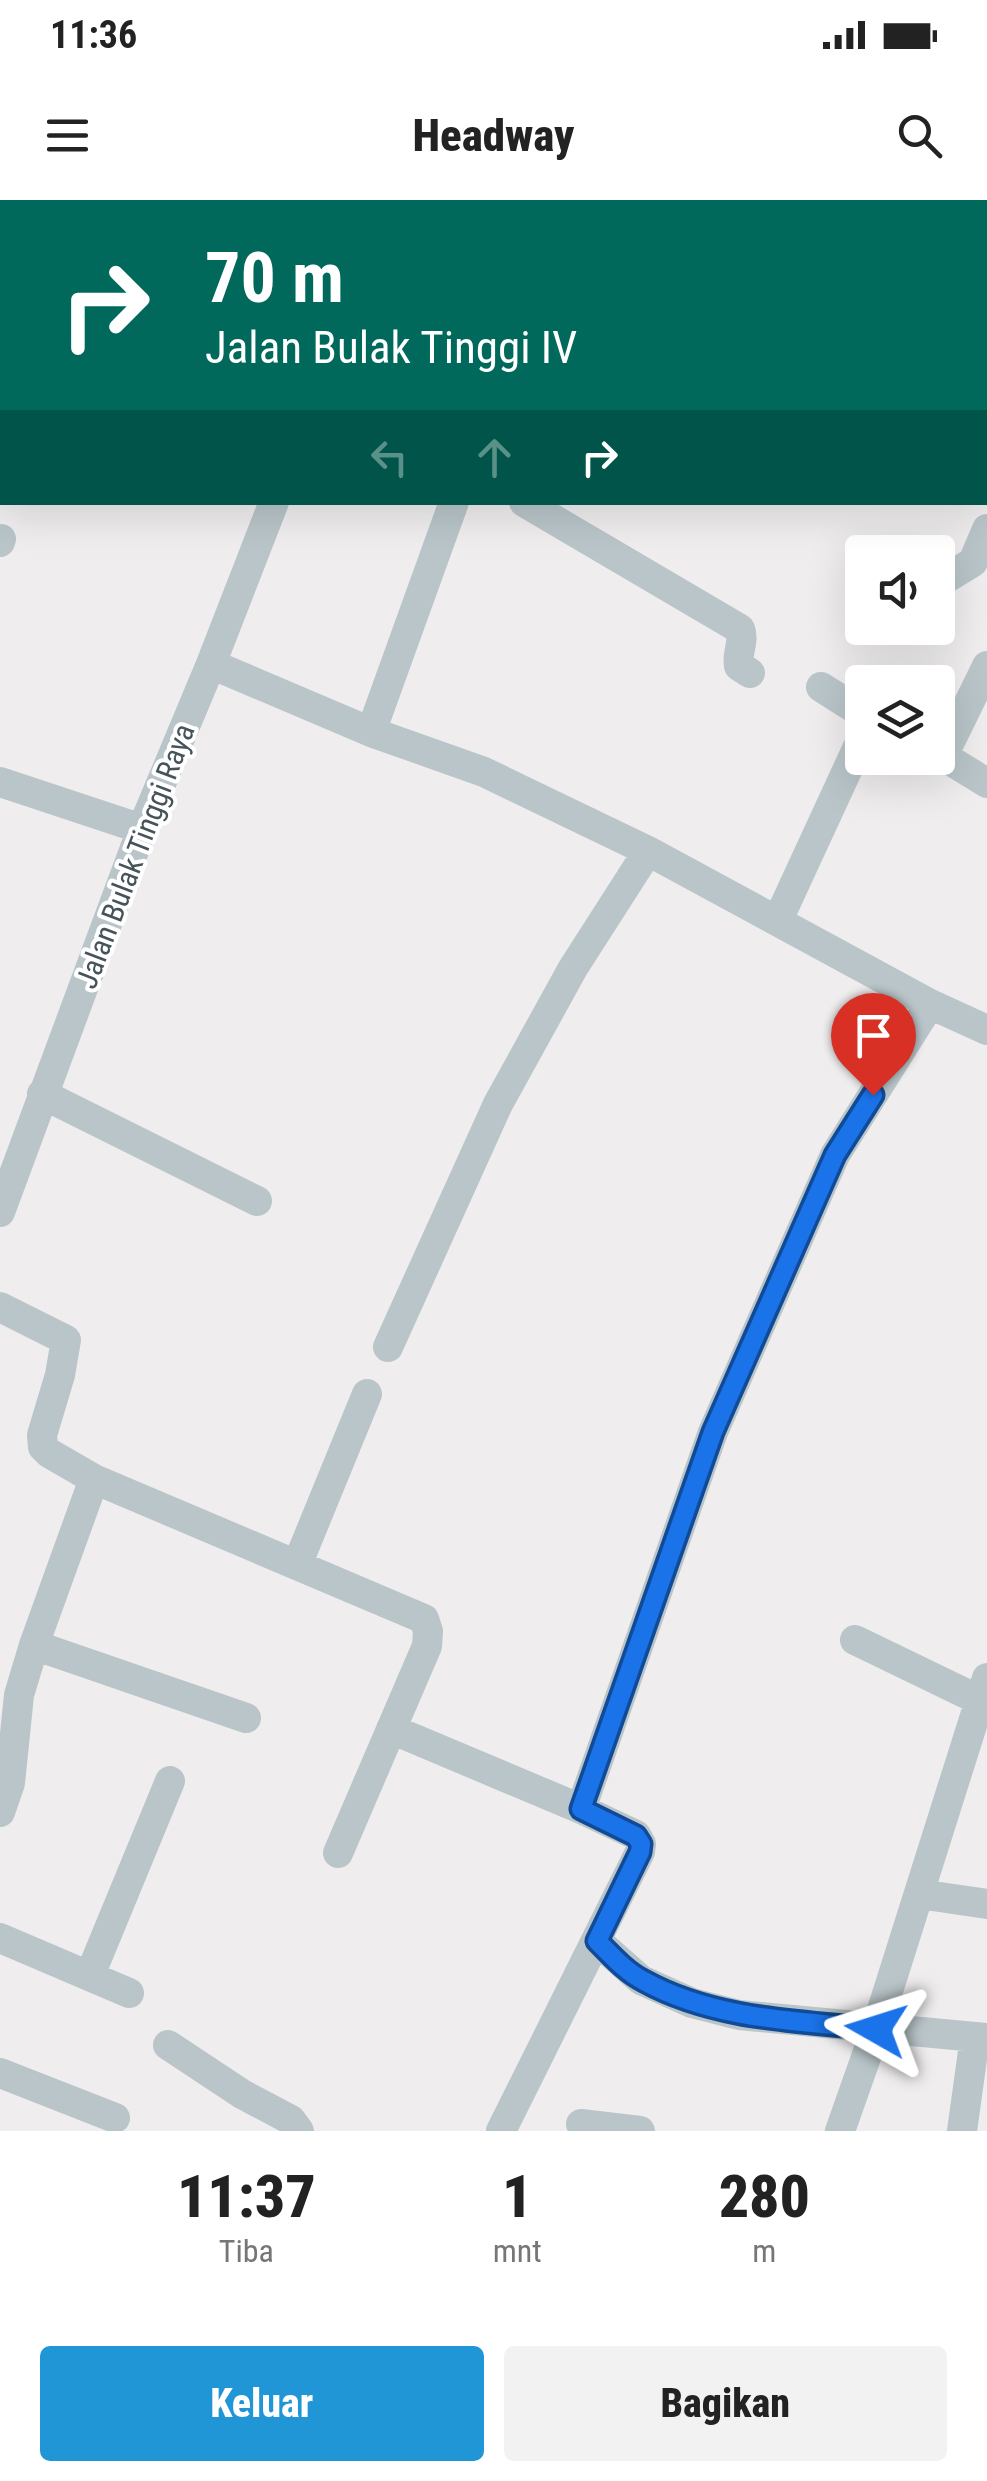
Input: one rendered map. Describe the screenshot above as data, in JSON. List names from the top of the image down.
{
  "streets": {
    "street": ["Jalan Bulak Tinggi Raya"]
  },
  "page": {
    "status": "11:36",
    "header": "Headway",
    "turn": ["70 m", "Jalan Bulak Tinggi IV"],
    "eta": [
      "11:37",
      "Tiba",
      "1",
      "mnt",
      "280",
      "m"
    ],
    "buttons": ["Keluar", "Bagikan"]
  }
}
